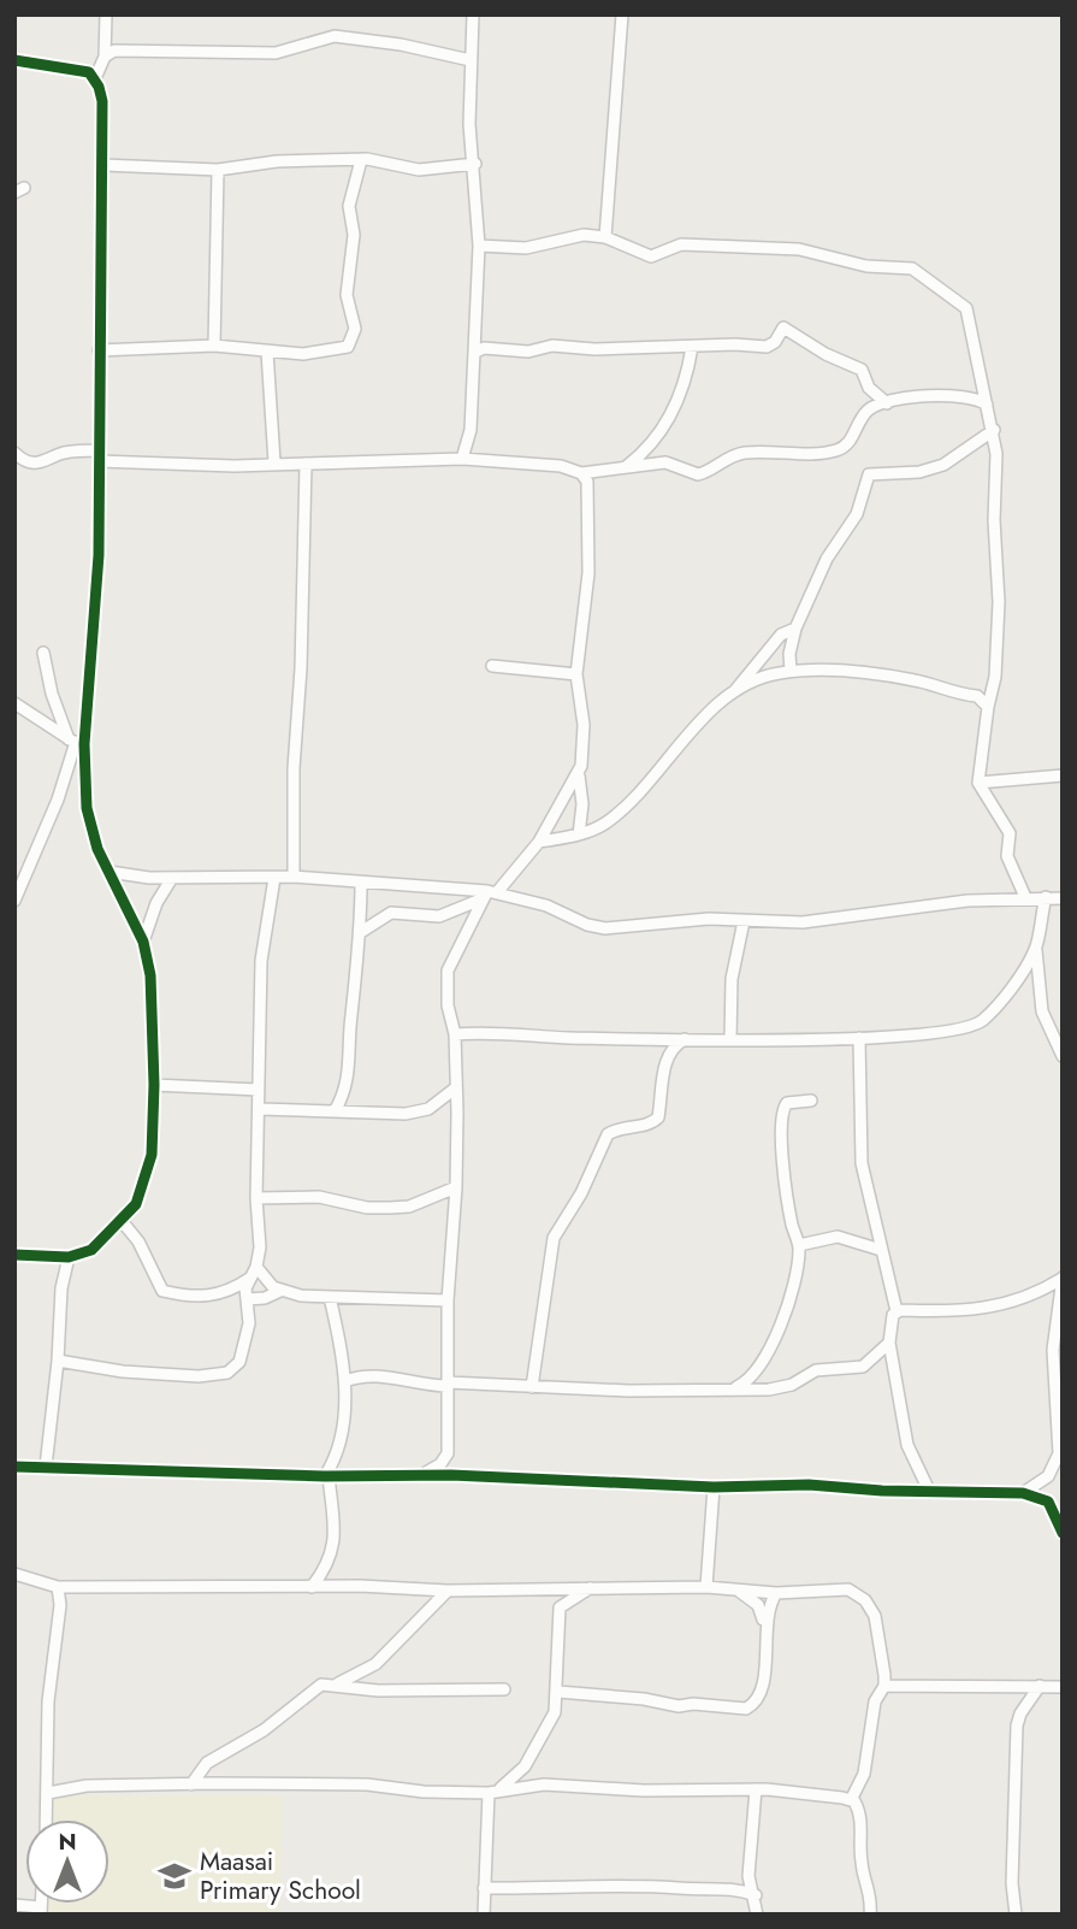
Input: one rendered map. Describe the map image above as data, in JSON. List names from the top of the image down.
{
  "places": {
    "school or university": ["Maasai Primary School"]
  },
  "north": "top"
}
